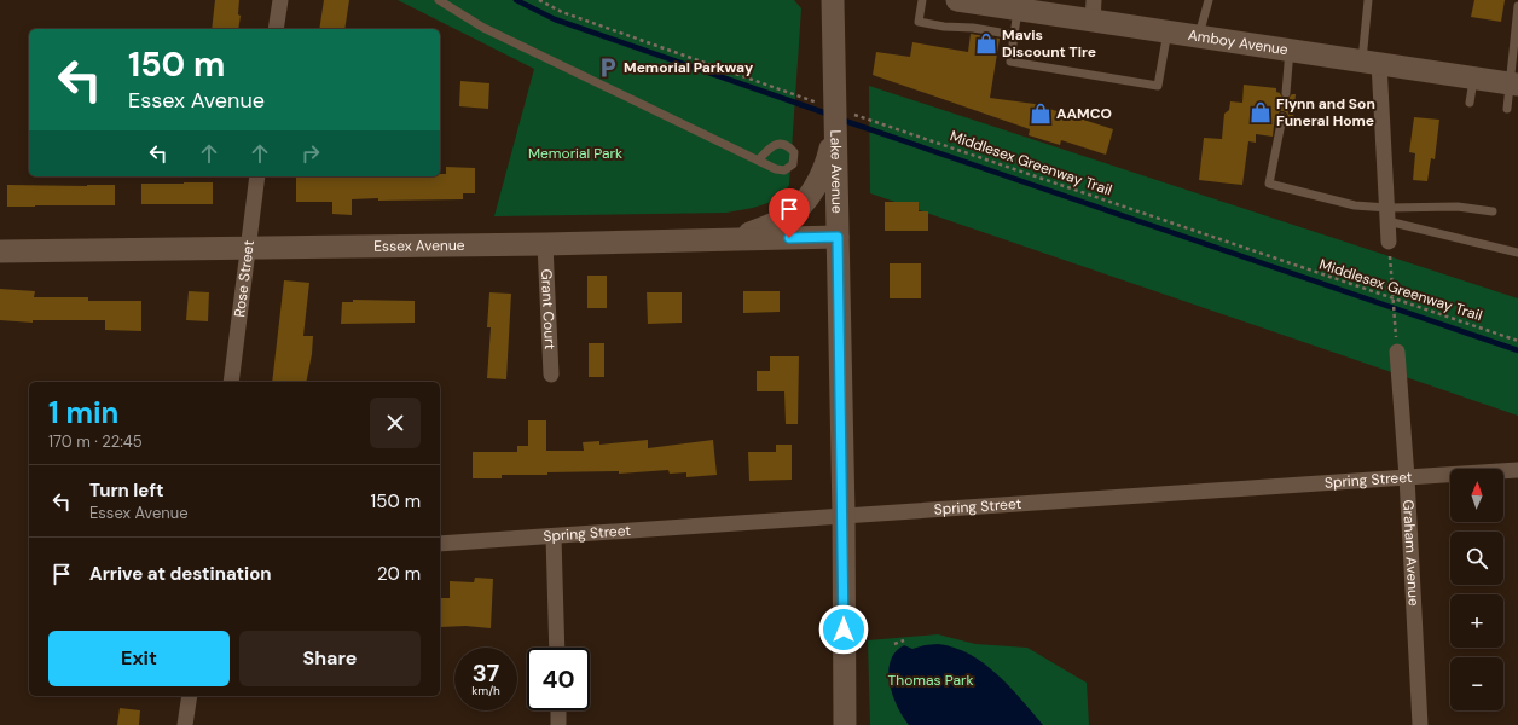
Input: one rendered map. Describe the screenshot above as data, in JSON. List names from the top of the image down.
{
  "streets": {
    "street": [
      "Amboy Avenue",
      "Lake Avenue",
      "Essex Avenue",
      "Rose Street",
      "Grant Court",
      "Spring Street",
      "Graham Avenue"
    ],
    "path": ["Middlesex Greenway Trail"]
  },
  "crossings": [
    ["Lake Avenue", "Essex Avenue"],
    ["Lake Avenue", "Spring Street"],
    ["Essex Avenue", "Rose Street"],
    ["Essex Avenue", "Grant Court"],
    ["Spring Street", "Graham Avenue"]
  ],
  "parks": ["Memorial Park", "Thomas Park"],
  "places": {
    "shop": ["Mavis Discount Tire", "Flynn and Son Funeral Home", "AAMCO"],
    "parking": ["Memorial Parkway"]
  },
  "north": "top",
  "page": {
    "turn": ["150 m", "Essex Avenue"],
    "heading": ["1 min", "170 m · 22:45"],
    "list": [
      {
        "name": "Turn left",
        "note": "Essex Avenue",
        "value": "150 m"
      },
      {
        "name": "Arrive at destination",
        "value": "20 m"
      }
    ],
    "map_buttons": ["+", "−"],
    "buttons": ["Exit", "Share"],
    "speed": "37 km/h",
    "limit": "40"
  }
}
